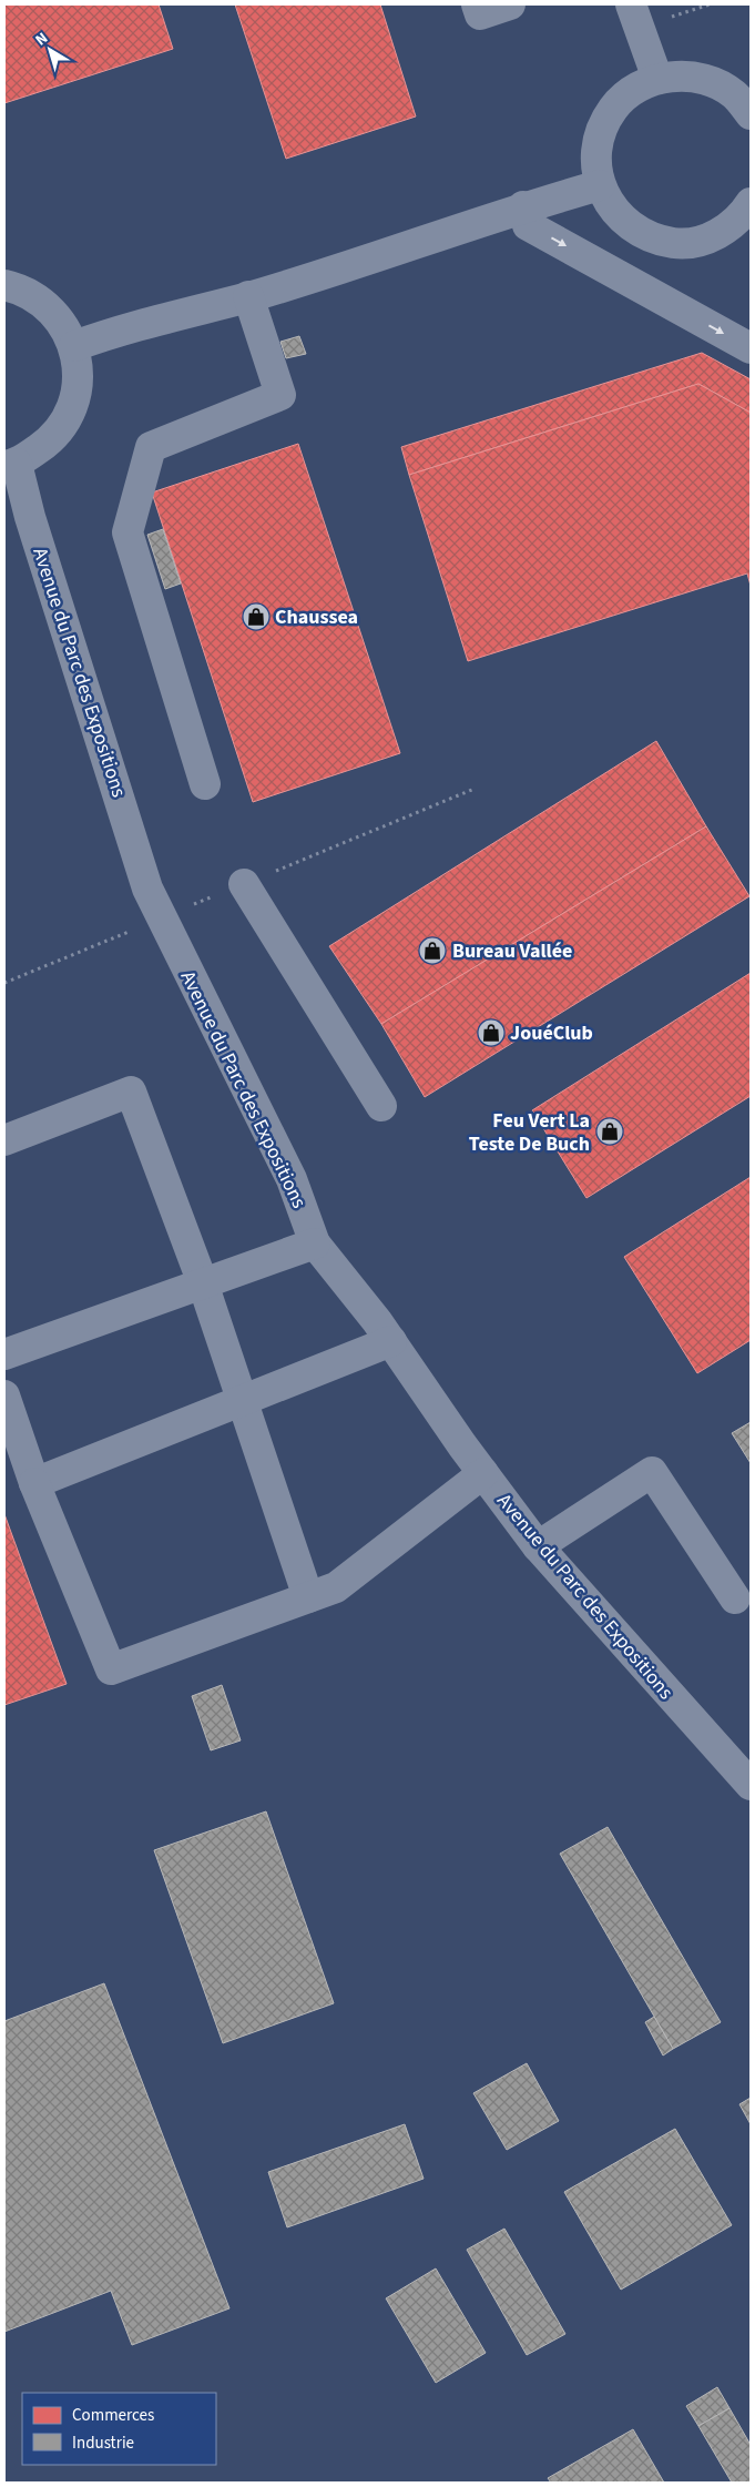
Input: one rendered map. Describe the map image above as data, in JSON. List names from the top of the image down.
{
  "streets": {
    "street": ["Avenue du Parc des Expositions"]
  },
  "places": {
    "shop": [
      "Chaussea",
      "Bureau Vallée",
      "JouéClub",
      "Feu Vert La Teste De Buch"
    ]
  },
  "legend": ["Commerces", "Industrie"],
  "north": "top left"
}
